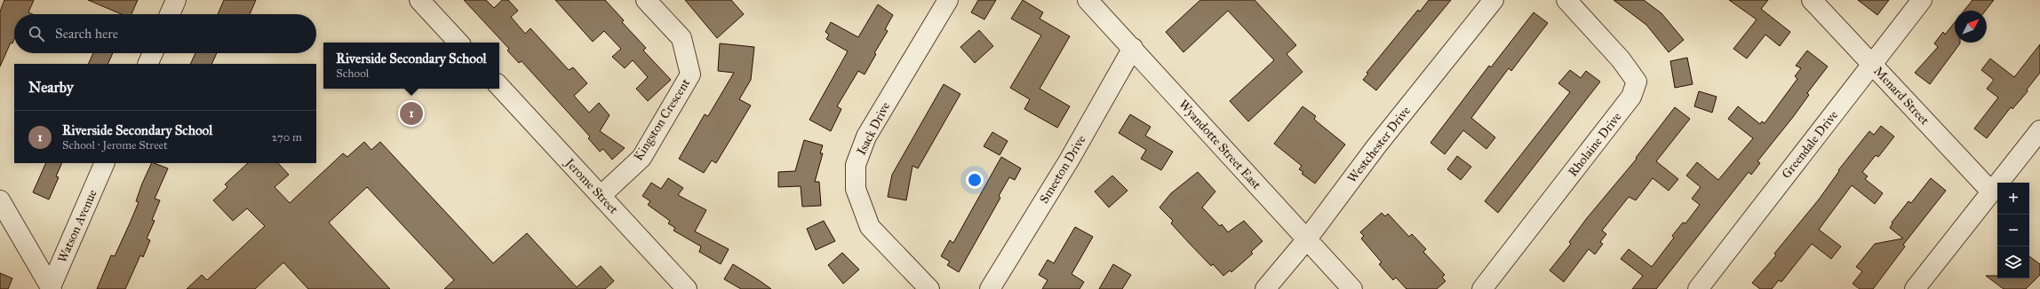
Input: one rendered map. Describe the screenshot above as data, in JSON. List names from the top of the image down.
{
  "streets": {
    "street": [
      "Menard Street",
      "Kingston Crescent",
      "Isack Drive",
      "Wyandotte Street East",
      "Westchester Drive",
      "Rholaine Drive",
      "Greendale Drive",
      "Smeeton Drive",
      "Jerome Street",
      "Watson Avenue"
    ]
  },
  "crossings": [
    ["Menard Street", "Greendale Drive"],
    ["Kingston Crescent", "Jerome Street"],
    ["Wyandotte Street East", "Westchester Drive"],
    ["Wyandotte Street East", "Smeeton Drive"]
  ],
  "north": "top right",
  "page": {
    "search": "Search here",
    "popup": ["Riverside Secondary School", "School"],
    "heading": "Nearby",
    "pins": "1",
    "list": [
      {
        "mark": "1",
        "name": "Riverside Secondary School",
        "note": "School · Jerome Street",
        "value": "270 m"
      }
    ],
    "map_buttons": ["+", "−"]
  }
}
